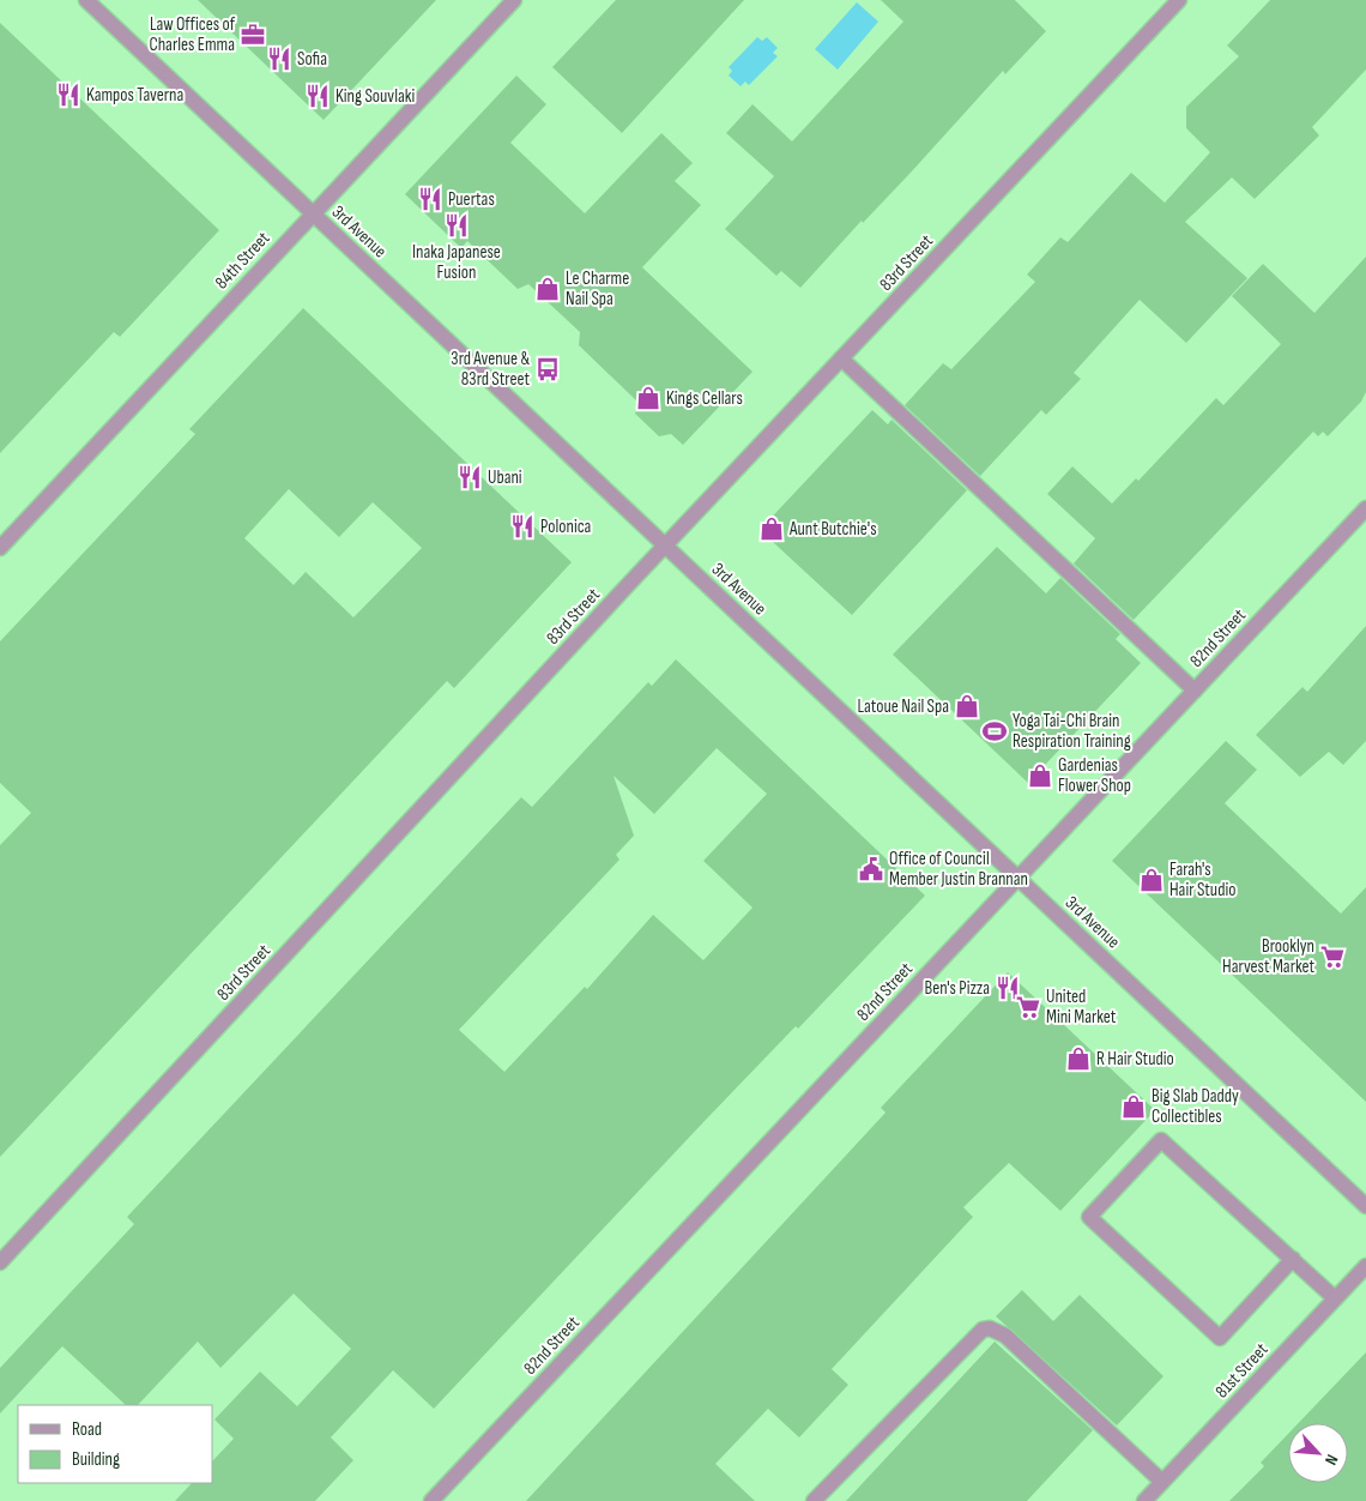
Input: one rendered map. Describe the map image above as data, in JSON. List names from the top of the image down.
{
  "streets": {
    "street": [
      "3rd Avenue",
      "84th Street",
      "83rd Street",
      "82nd Street",
      "81st Street"
    ]
  },
  "crossings": [
    ["3rd Avenue", "84th Street"],
    ["3rd Avenue", "83rd Street"],
    ["3rd Avenue", "82nd Street"]
  ],
  "places": {
    "office": ["Law Offices of Charles Emma"],
    "restaurant": [
      "Sofia",
      "Kampos Taverna",
      "King Souvlaki",
      "Puertas",
      "Inaka Japanese Fusion",
      "Ubani",
      "Polonica",
      "Ben's Pizza"
    ],
    "shop": [
      "Le Charme Nail Spa",
      "Kings Cellars",
      "Aunt Butchie's",
      "Latoue Nail Spa",
      "Gardenias Flower Shop",
      "Farah's Hair Studio",
      "R Hair Studio",
      "Big Slab Daddy Collectibles"
    ],
    "bus stop": ["3rd Avenue & 83rd Street"],
    "sports": ["Yoga Tai-Chi Brain Respiration Training"],
    "public building": ["Office of Council Member Justin Brannan"],
    "supermarket": ["Brooklyn Harvest Market", "United Mini Market"]
  },
  "legend": ["Road", "Building"],
  "north": "bottom right"
}
